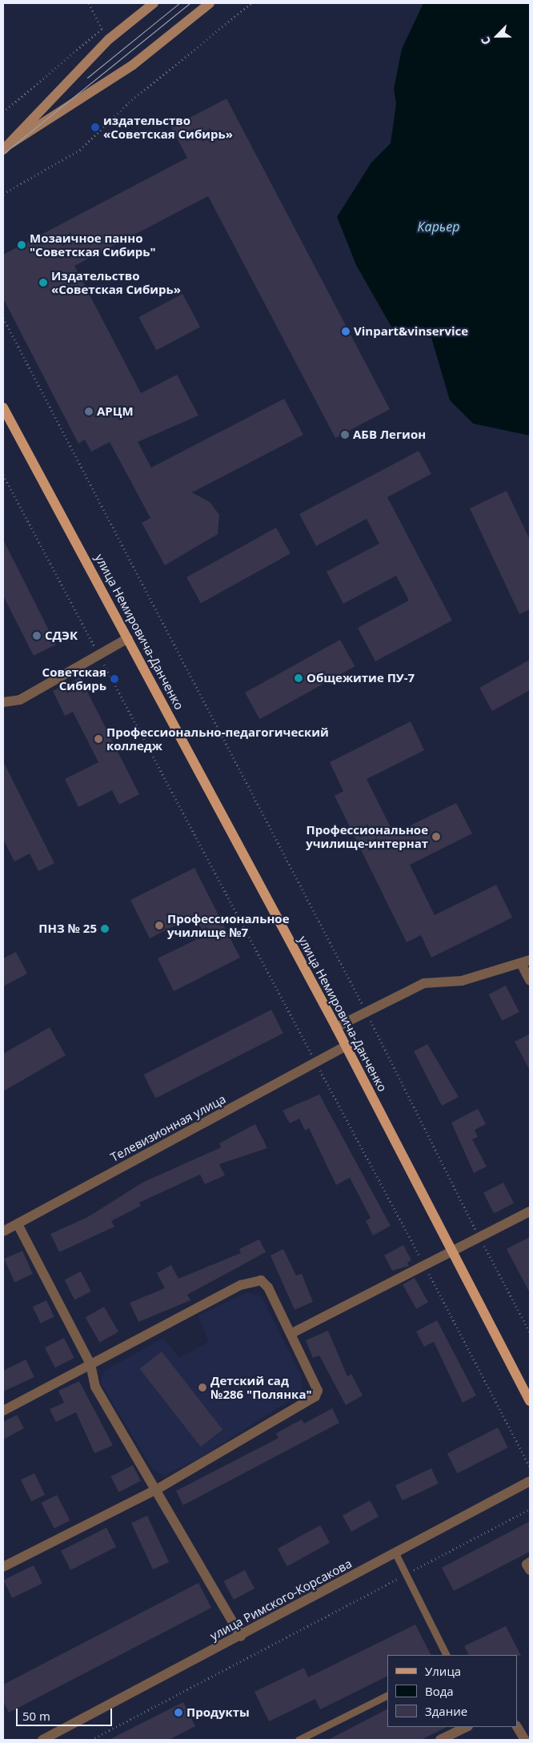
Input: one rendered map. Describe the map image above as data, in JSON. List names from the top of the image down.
{
  "streets": {
    "main road": ["улица Немировича-Данченко"],
    "street": ["Телевизионная улица", "улица Римского-Корсакова"]
  },
  "crossings": [
    ["улица Немировича-Данченко", "Телевизионная улица"]
  ],
  "water": ["Карьер"],
  "places": [
    "издательство «Советская Сибирь»",
    "Мозаичное панно \"Советская Сибирь\"",
    "Издательство «Советская Сибирь»",
    "Vinpart&vinservice",
    "АРЦМ",
    "АБВ Легион",
    "СДЭК",
    "Общежитие ПУ-7",
    "Советская Сибирь",
    "Профессионально-педагогический колледж",
    "Профессиональное училище-интернат",
    "Профессиональное училище №7",
    "ПНЗ № 25",
    "Детский сад №286 \"Полянка\"",
    "Продукты"
  ],
  "legend": ["Улица", "Вода", "Здание"],
  "scale_bar": "50 m",
  "north": "bottom left"
}
